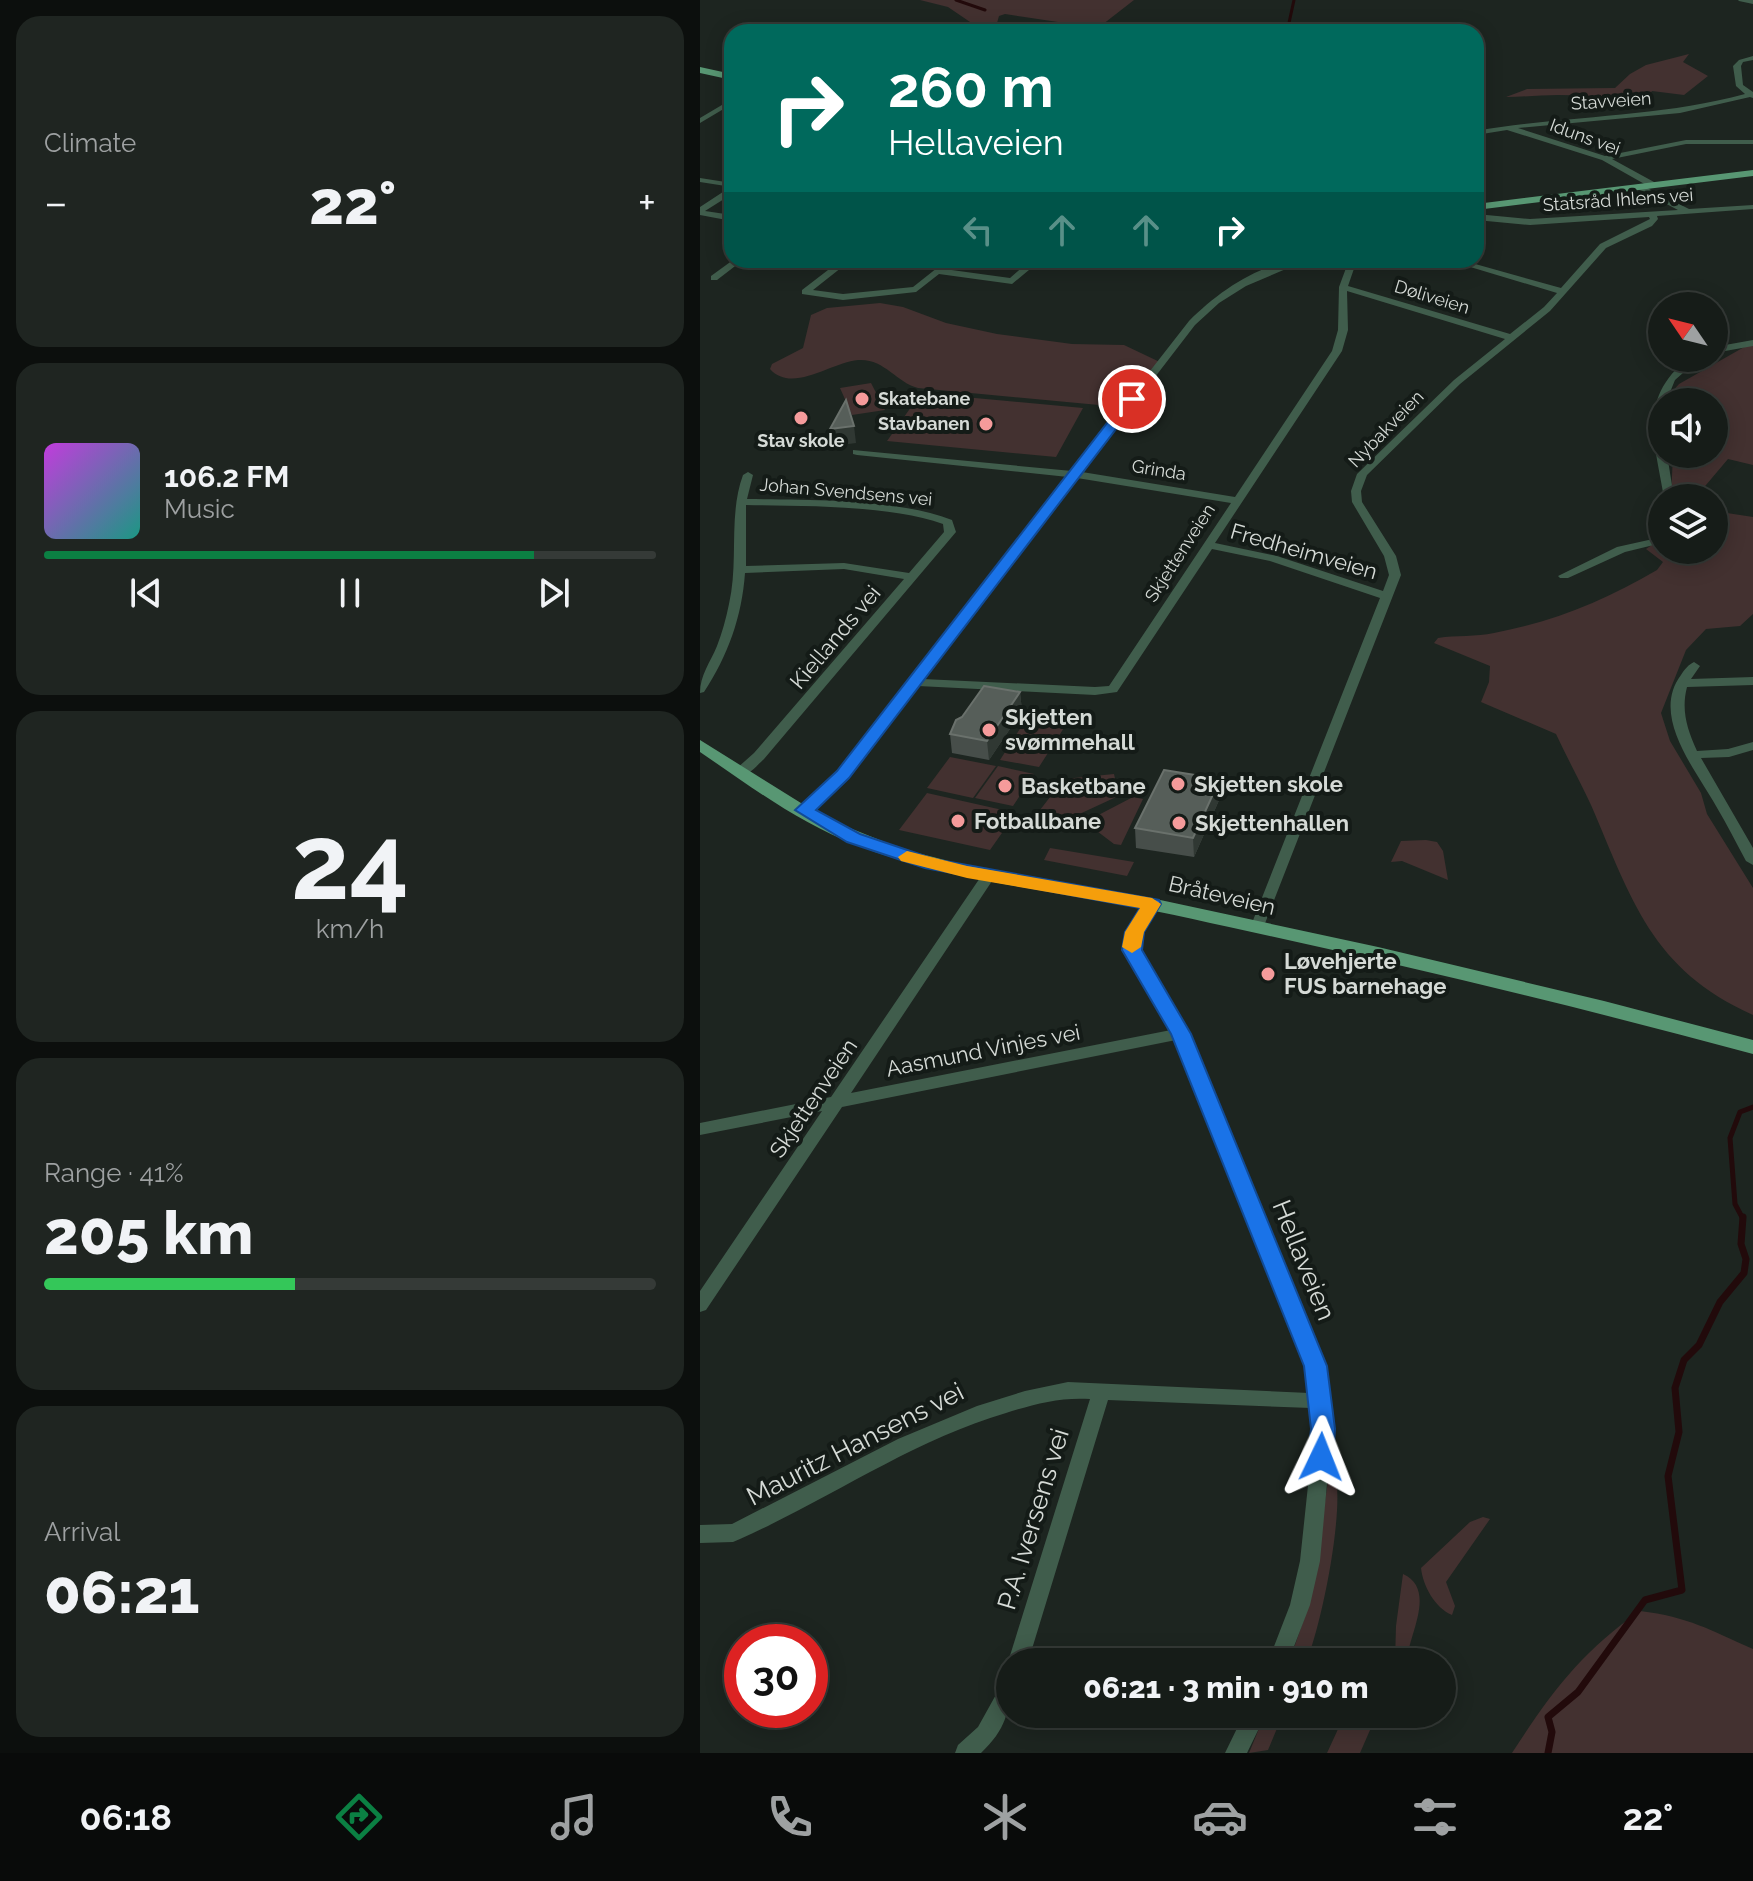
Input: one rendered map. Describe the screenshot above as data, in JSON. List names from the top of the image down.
{
  "streets": {
    "main road": ["Bråteveien"],
    "street": [
      "Stavveien",
      "Iduns vei",
      "Statsråd Ihlens vei",
      "Døliveien",
      "Nybakveien",
      "Grinda",
      "Johan Svendsens vei",
      "Fredheimveien",
      "Skjettenveien",
      "Kiellands vei",
      "Aasmund Vinjes vei",
      "Hellaveien",
      "Mauritz Hansens vei",
      "P.A. Iversens vei"
    ]
  },
  "crossings": [
    ["Stavveien", "Iduns vei"],
    ["Iduns vei", "Statsråd Ihlens vei"],
    ["Statsråd Ihlens vei", "Nybakveien"],
    ["Døliveien", "Nybakveien"],
    ["Døliveien", "Skjettenveien"],
    ["Nybakveien", "Fredheimveien"],
    ["Nybakveien", "Bråteveien"],
    ["Grinda", "Skjettenveien"],
    ["Johan Svendsens vei", "Kiellands vei"],
    ["Fredheimveien", "Skjettenveien"],
    ["Skjettenveien", "Bråteveien"],
    ["Skjettenveien", "Aasmund Vinjes vei"],
    ["Kiellands vei", "Bråteveien"],
    ["Bråteveien", "Hellaveien"],
    ["Aasmund Vinjes vei", "Hellaveien"],
    ["Hellaveien", "Mauritz Hansens vei"],
    ["Mauritz Hansens vei", "P.A. Iversens vei"]
  ],
  "places": [
    "Skatebane",
    "Stav skole",
    "Stavbanen",
    "Skjetten svømmehall",
    "Skjetten skole",
    "Basketbane",
    "Fotballbane",
    "Skjettenhallen",
    "Løvehjerte FUS barnehage"
  ],
  "north": "top left",
  "page": {
    "tile": [
      "Climate",
      ["24", "km/h"],
      ["Range · 41%", "205 km"],
      ["Arrival", "06:21"]
    ],
    "turn": ["260 m", "Hellaveien"],
    "heat": ["−", "22°", "+"],
    "song": ["106.2 FM", "Music"],
    "limit": "30",
    "trip": "06:21 · 3 min · 910 m",
    "tabs": ["06:18", "22°"]
  }
}
